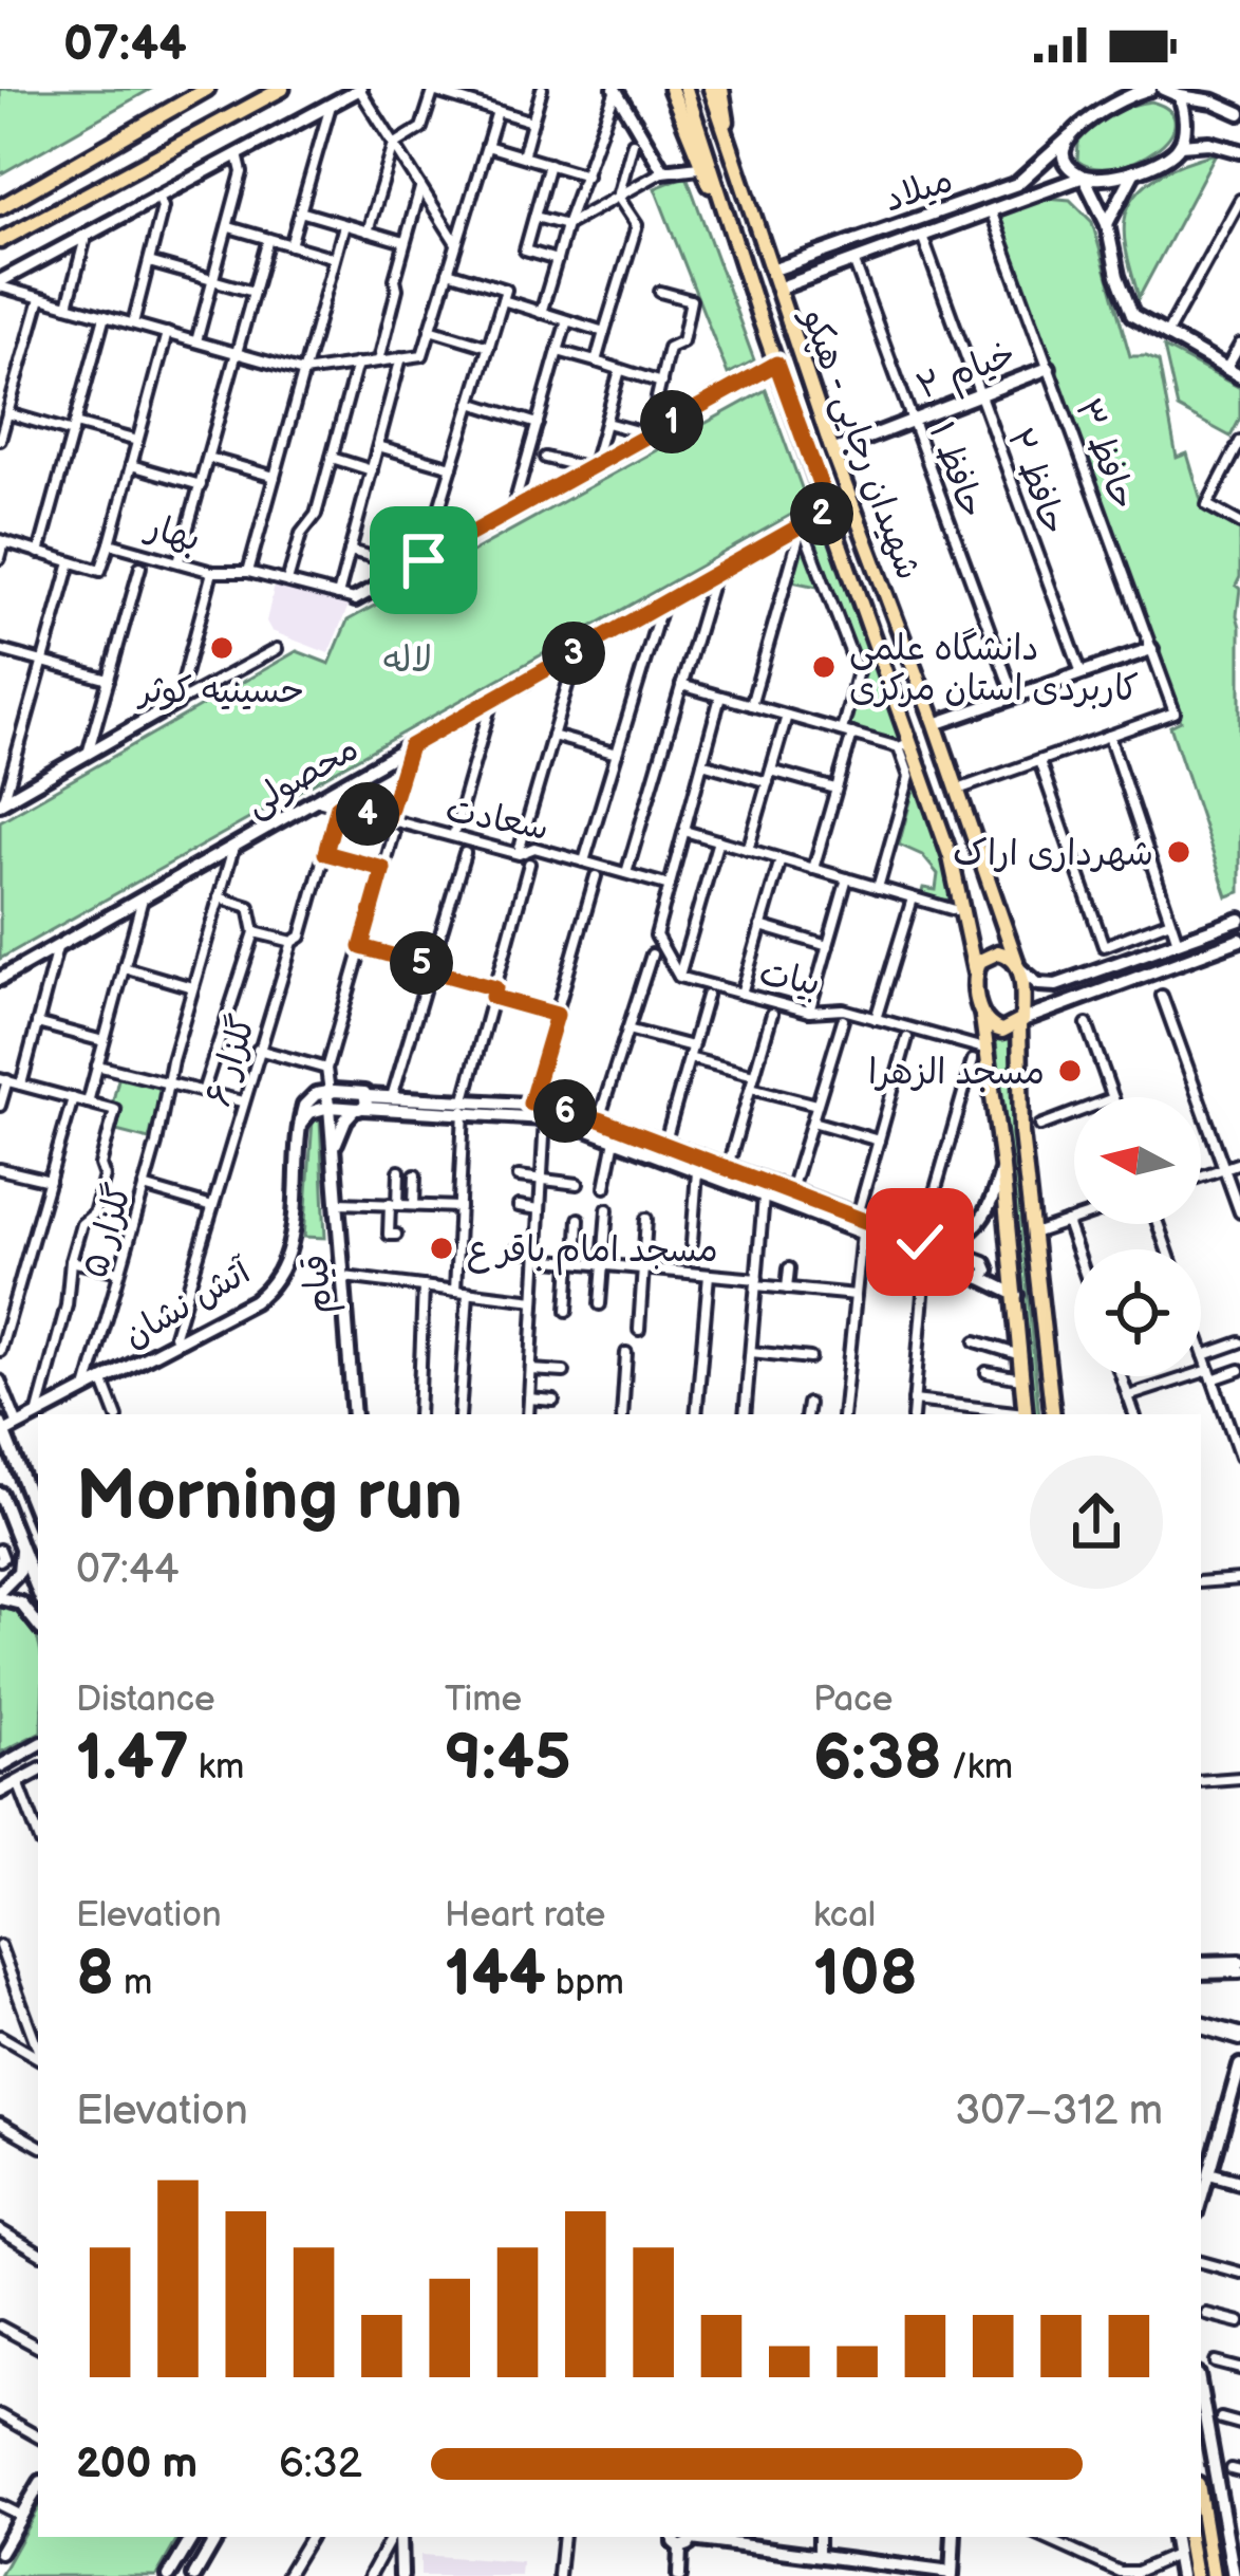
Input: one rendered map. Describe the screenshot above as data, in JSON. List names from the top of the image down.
{
  "streets": {
    "main road": ["شهیدان رجایی - هپکو"],
    "street": [
      "میلاد",
      "خیام ۲",
      "حافظ ۳",
      "حافظ ۱",
      "حافظ ۲",
      "بهار",
      "محصولی",
      "سعادت",
      "بیات",
      "گلزار ۶",
      "گلزار ۵",
      "قیام",
      "آتش نشان"
    ]
  },
  "crossings": [
    ["میلاد", "شهیدان رجایی - هپکو"],
    ["میلاد", "حافظ ۳"],
    ["میلاد", "حافظ ۱"],
    ["میلاد", "حافظ ۲"],
    ["خیام ۲", "شهیدان رجایی - هپکو"],
    ["خیام ۲", "حافظ ۳"],
    ["خیام ۲", "حافظ ۱"],
    ["خیام ۲", "حافظ ۲"],
    ["شهیدان رجایی - هپکو", "محصولی"],
    ["شهیدان رجایی - هپکو", "بیات"],
    ["محصولی", "سعادت"],
    ["محصولی", "گلزار ۵"],
    ["سعادت", "گلزار ۶"],
    ["گلزار ۵", "آتش نشان"]
  ],
  "parks": ["لاله"],
  "places": [
    "حسینیه کوثر",
    "دانشگاه علمی کاربردی استان مرکزی",
    "شهرداری اراک",
    "مسجد الزهرا",
    "مسجد امام باقر ع"
  ],
  "north": "left",
  "page": {
    "status": "07:44",
    "pins": [
      "1",
      "2",
      "3",
      "4",
      "5",
      "6"
    ],
    "heading": ["Morning run", "07:44"],
    "stats": [
      ["Distance", "1.47 km"],
      ["Time", "9:45"],
      ["Pace", "6:38 /km"],
      ["Elevation", "8 m"],
      ["Heart rate", "144 bpm"],
      ["kcal", "108"]
    ],
    "chart": ["Elevation", "307–312 m"],
    "list": [
      {
        "name": "200 m",
        "note": "6:32"
      }
    ]
  }
}
